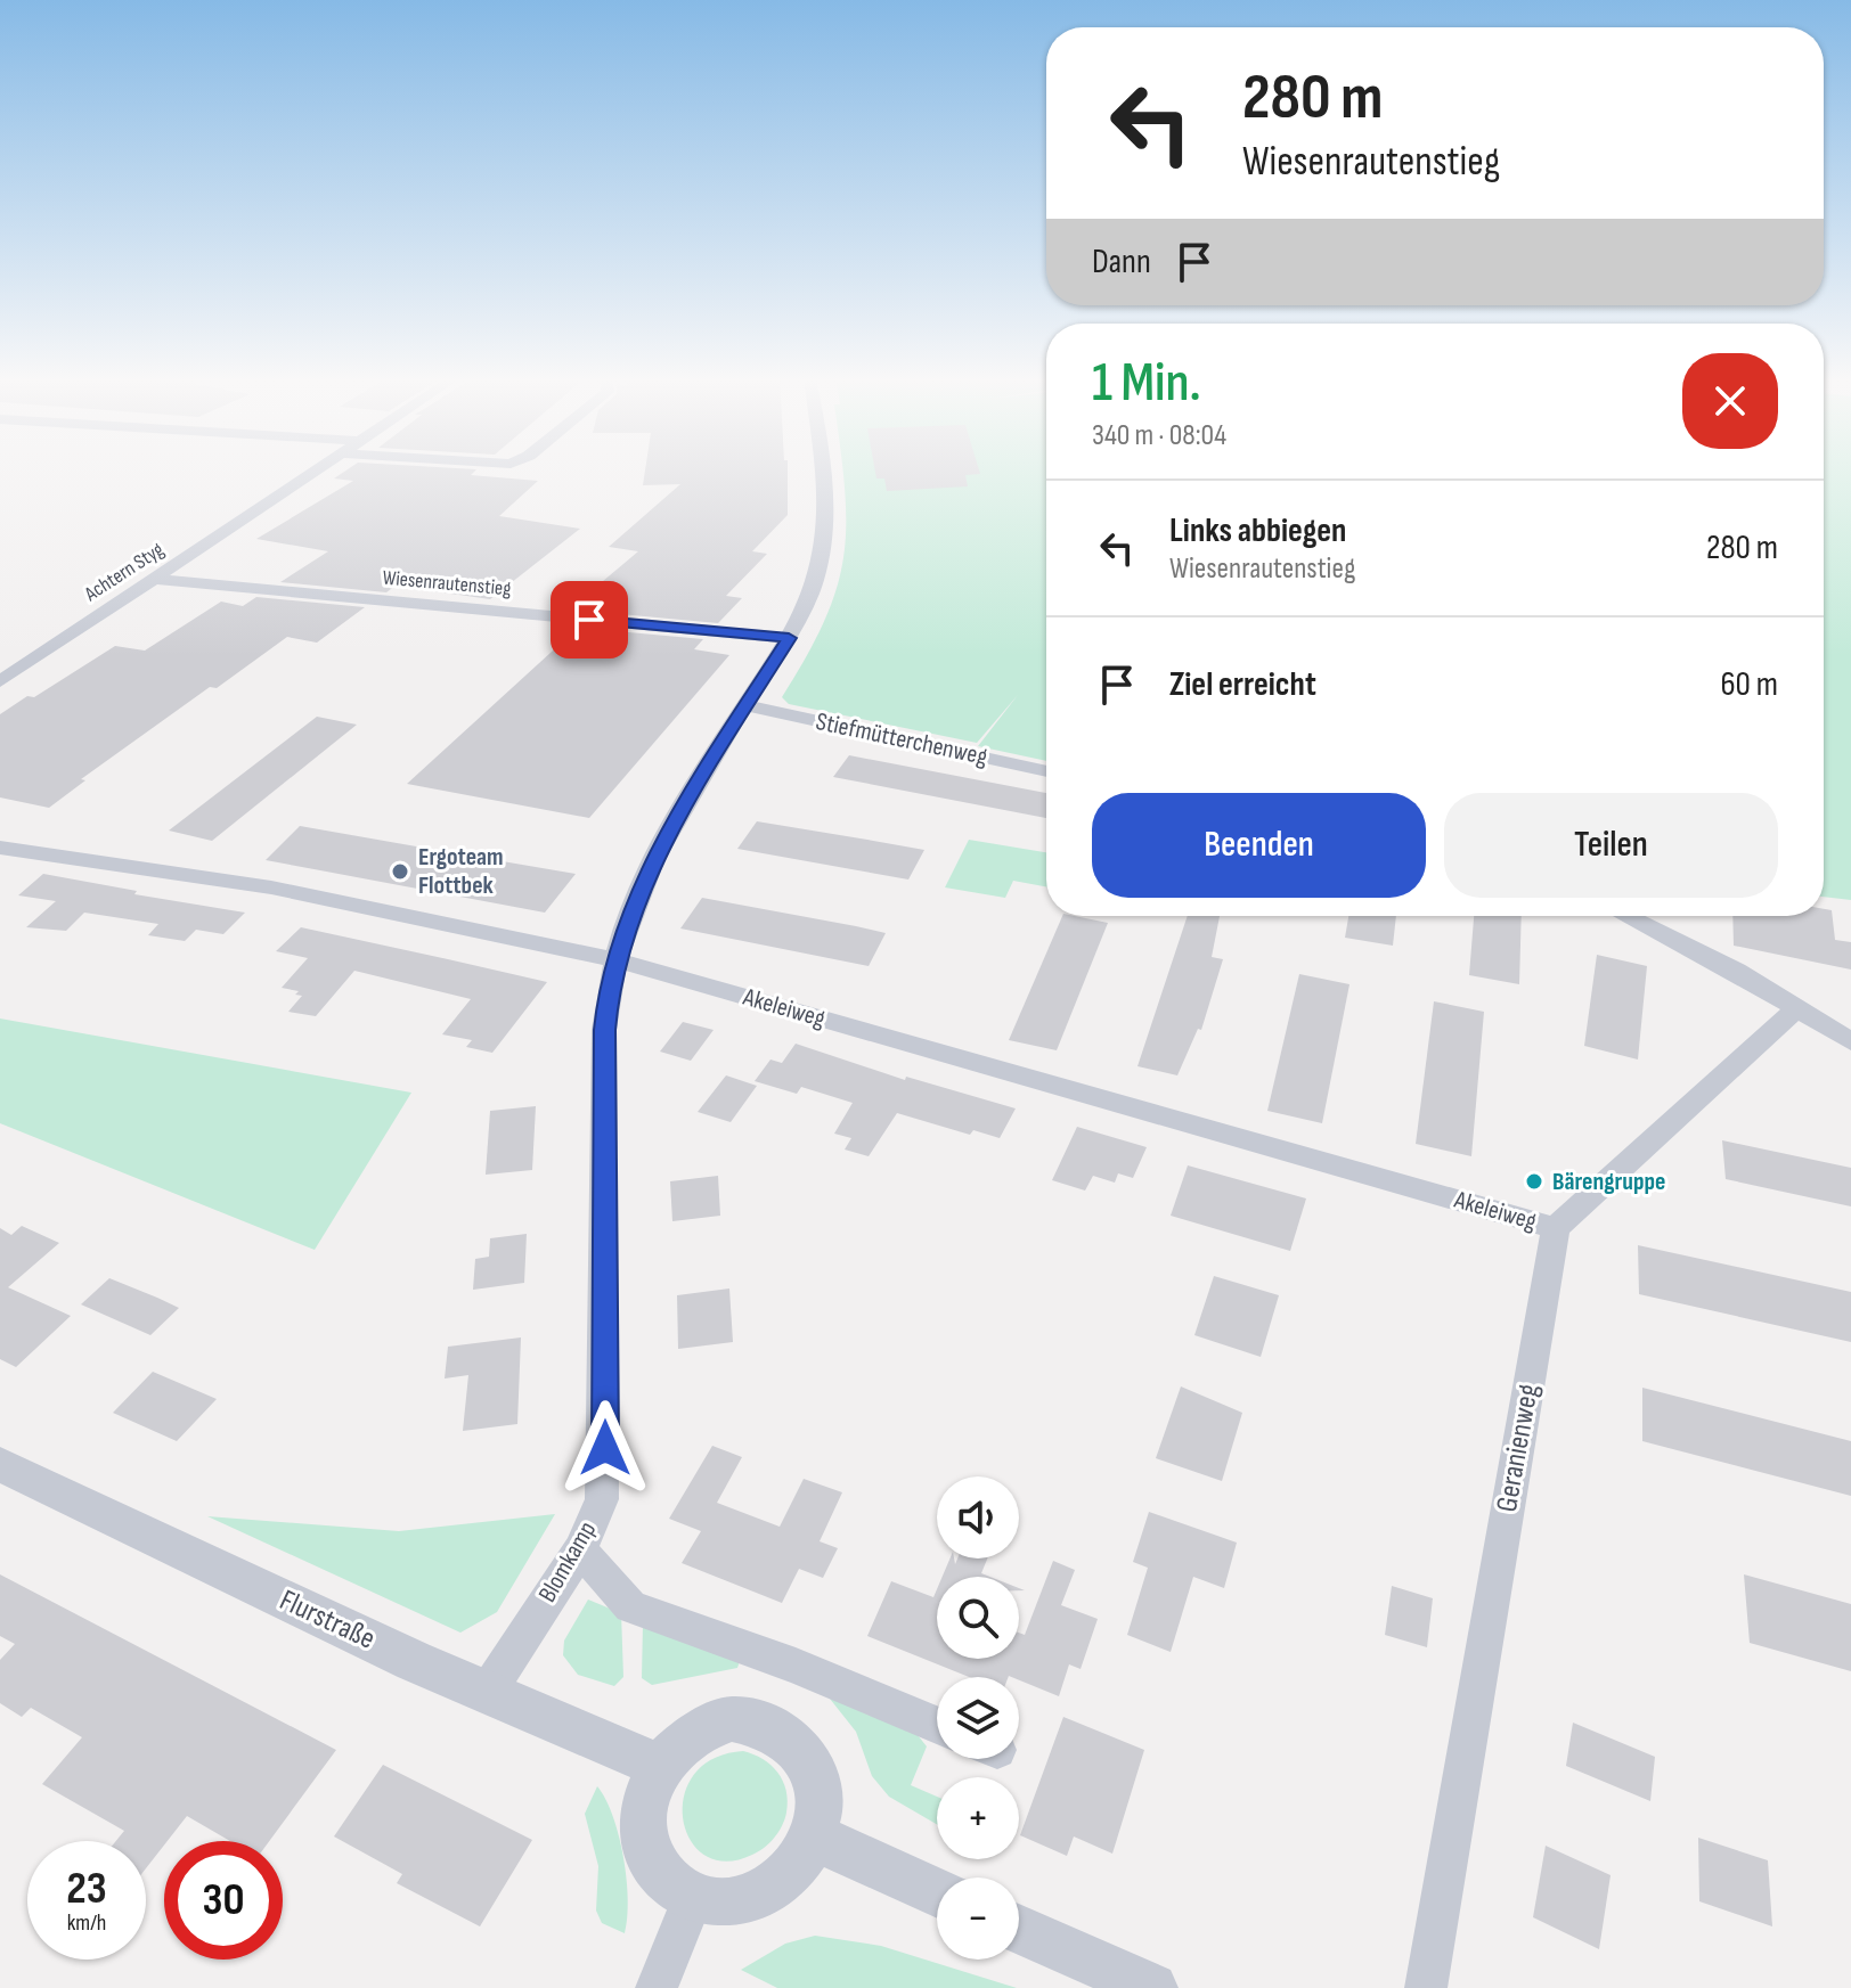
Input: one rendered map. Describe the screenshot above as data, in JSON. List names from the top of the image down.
{
  "streets": {
    "street": [
      "Achtern Styg",
      "Wiesenrautenstieg",
      "Stiefmütterchenweg",
      "Akeleiweg",
      "Geranienweg",
      "Blomkamp",
      "Flurstraße"
    ]
  },
  "crossings": [
    ["Achtern Styg", "Wiesenrautenstieg"],
    ["Wiesenrautenstieg", "Blomkamp"],
    ["Stiefmütterchenweg", "Blomkamp"],
    ["Akeleiweg", "Geranienweg"],
    ["Akeleiweg", "Blomkamp"],
    ["Blomkamp", "Flurstraße"]
  ],
  "places": ["Ergoteam Flottbek", "Bärengruppe"],
  "page": {
    "turn": ["280 m", "Wiesenrautenstieg"],
    "then": "Dann",
    "heading": ["1 Min.", "340 m · 08:04"],
    "list": [
      {
        "name": "Links abbiegen",
        "note": "Wiesenrautenstieg",
        "value": "280 m"
      },
      {
        "name": "Ziel erreicht",
        "value": "60 m"
      }
    ],
    "buttons": ["Beenden", "Teilen"],
    "map_buttons": ["+", "−"],
    "speed": "23 km/h",
    "limit": "30"
  }
}
